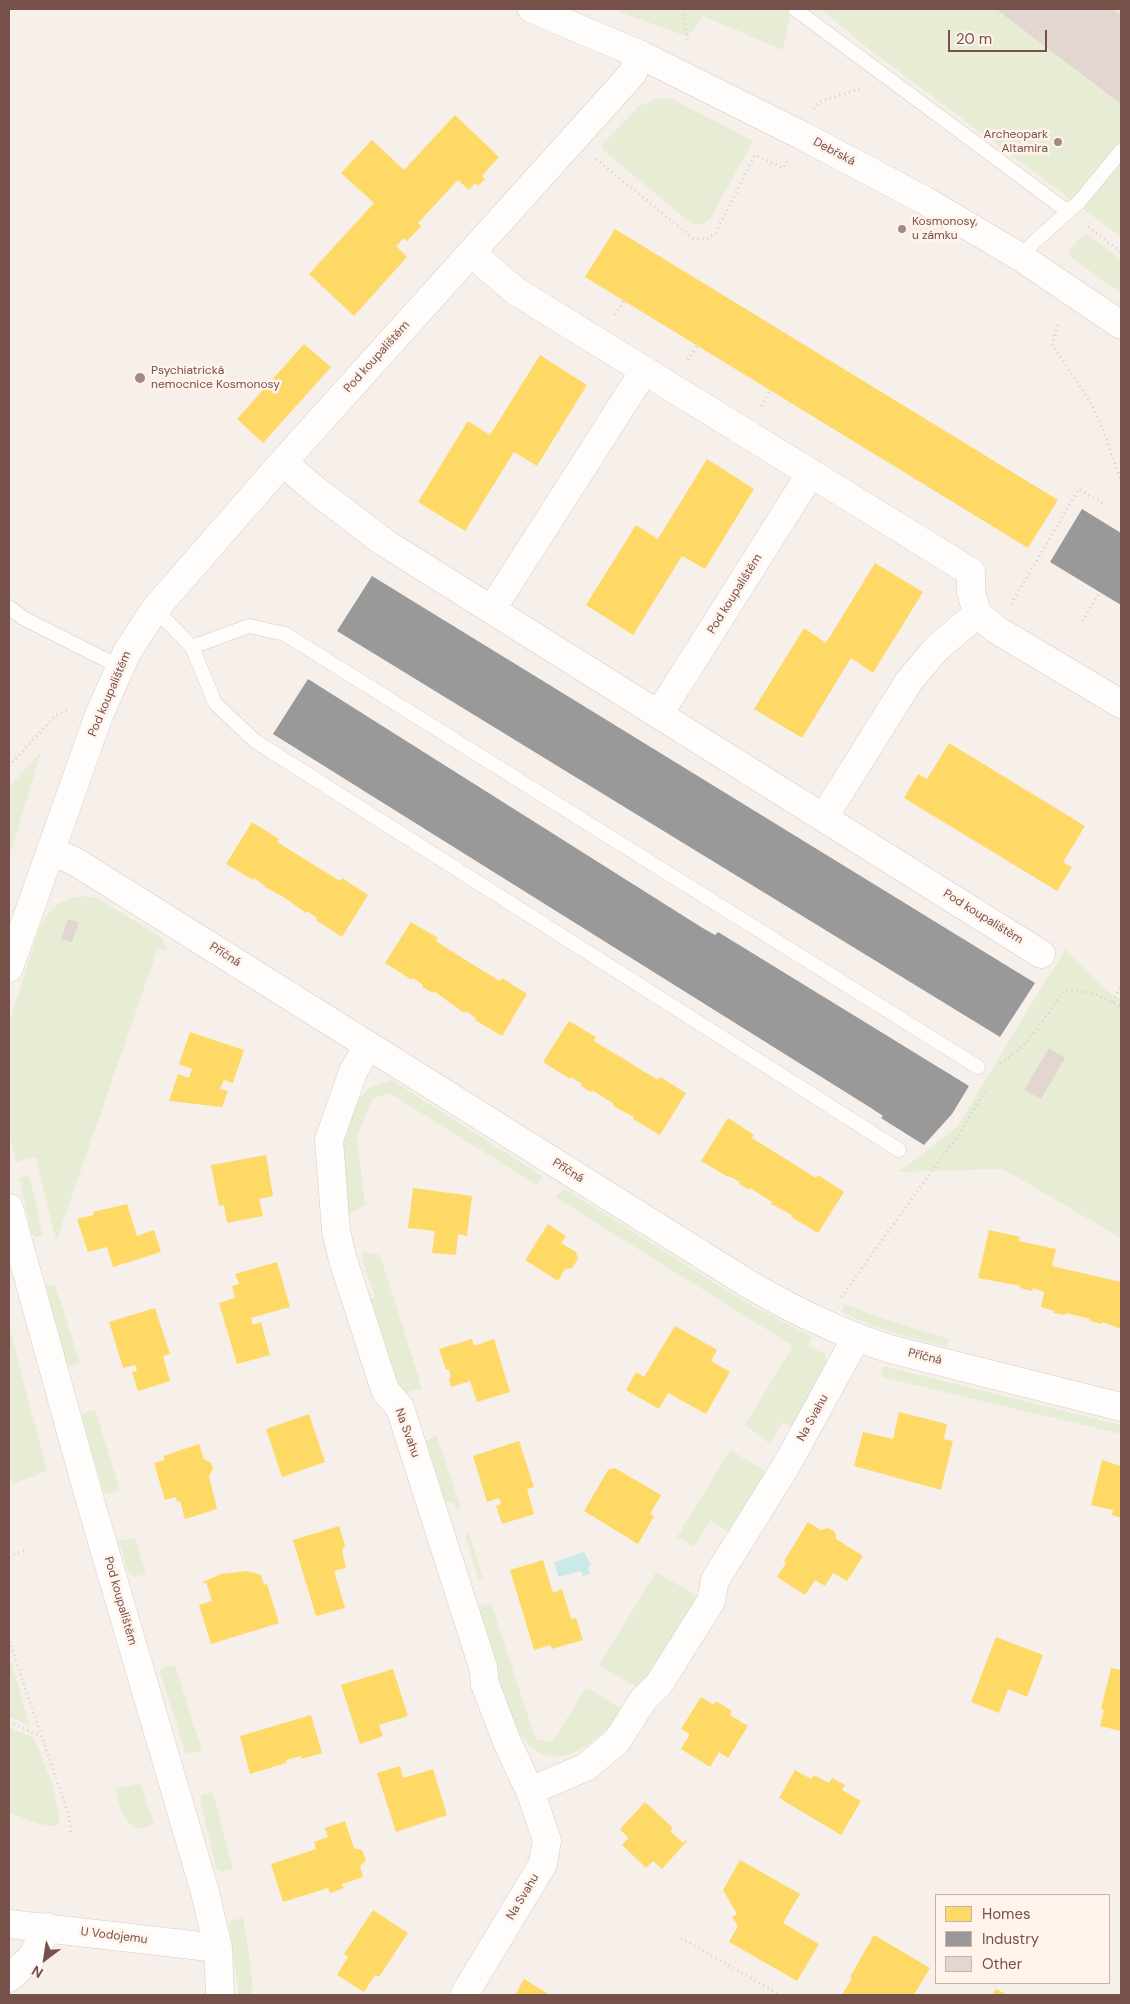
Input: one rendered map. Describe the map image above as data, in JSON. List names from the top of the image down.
{
  "streets": {
    "street": [
      "Debřská",
      "Pod koupalištěm",
      "Příčná",
      "Na Svahu",
      "U Vodojemu"
    ]
  },
  "crossings": [
    ["Debřská", "Pod koupalištěm"],
    ["Pod koupalištěm", "Příčná"],
    ["Pod koupalištěm", "U Vodojemu"],
    ["Příčná", "Na Svahu"]
  ],
  "places": ["Archeopark Altamira", "Kosmonosy, u zámku", "Psychiatrická nemocnice Kosmonosy"],
  "legend": ["Homes", "Industry", "Other"],
  "scale_bar": "20 m",
  "north": "bottom left"
}
